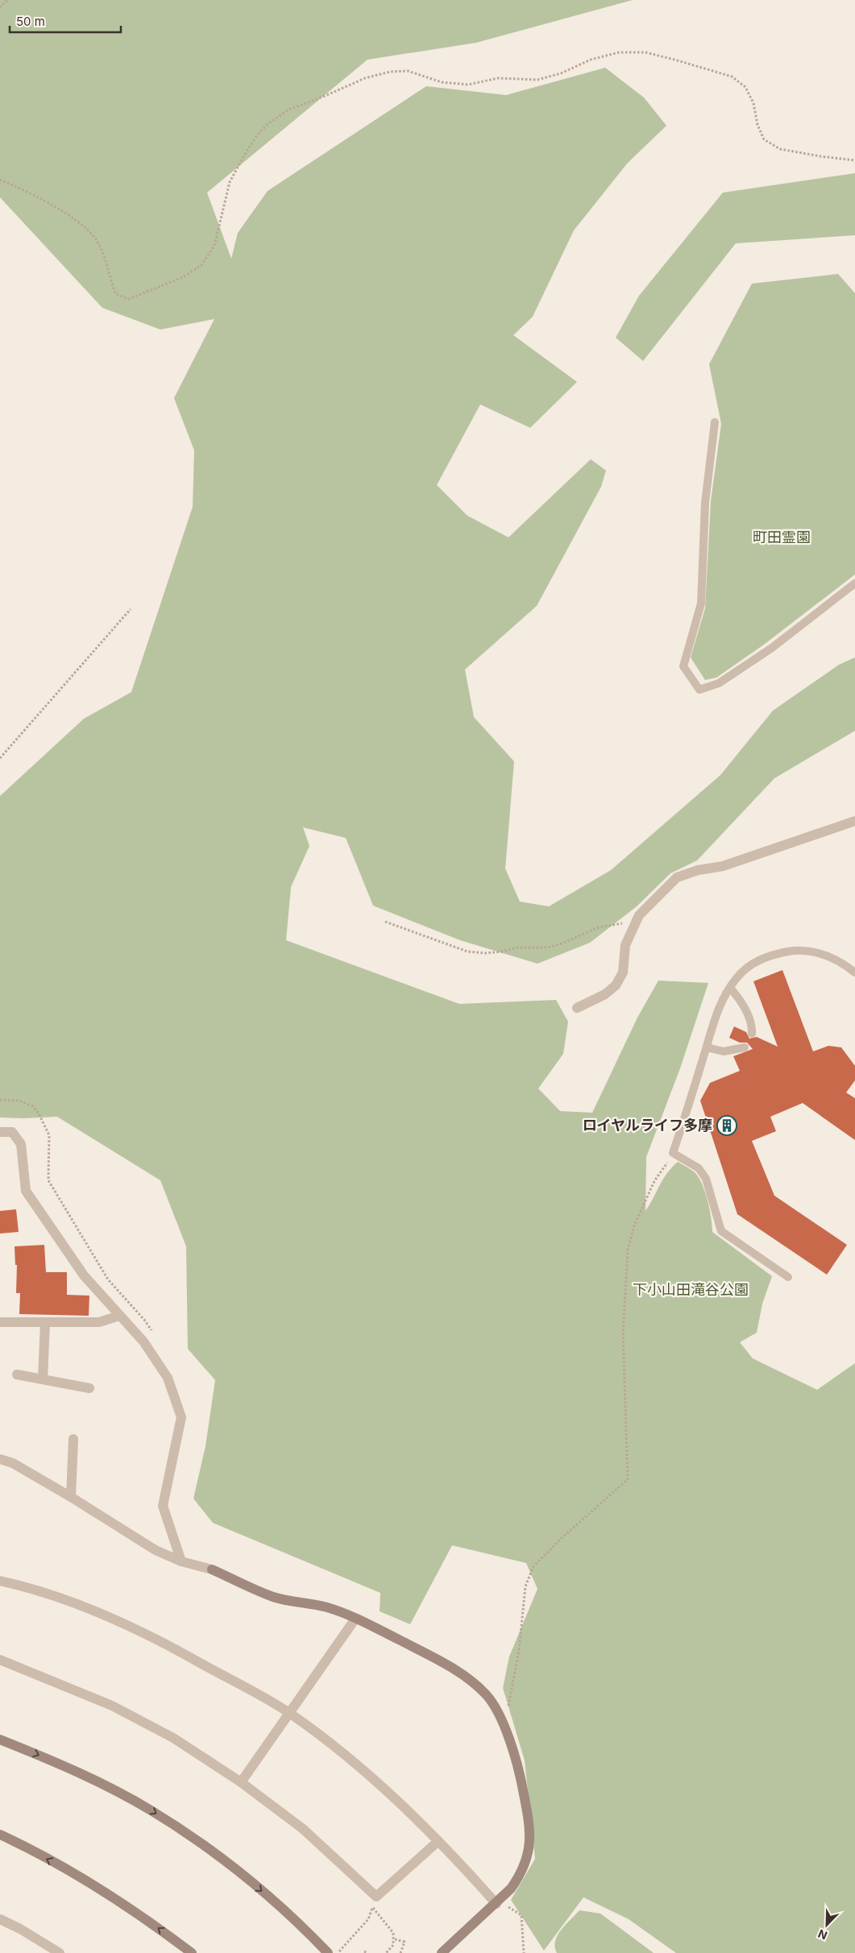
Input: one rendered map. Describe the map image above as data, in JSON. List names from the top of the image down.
{
  "parks": ["町田霊園", "下小山田滝谷公園"],
  "places": {
    "building": ["ロイヤルライフ多摩"]
  },
  "scale_bar": "50 m",
  "north": "bottom left"
}
